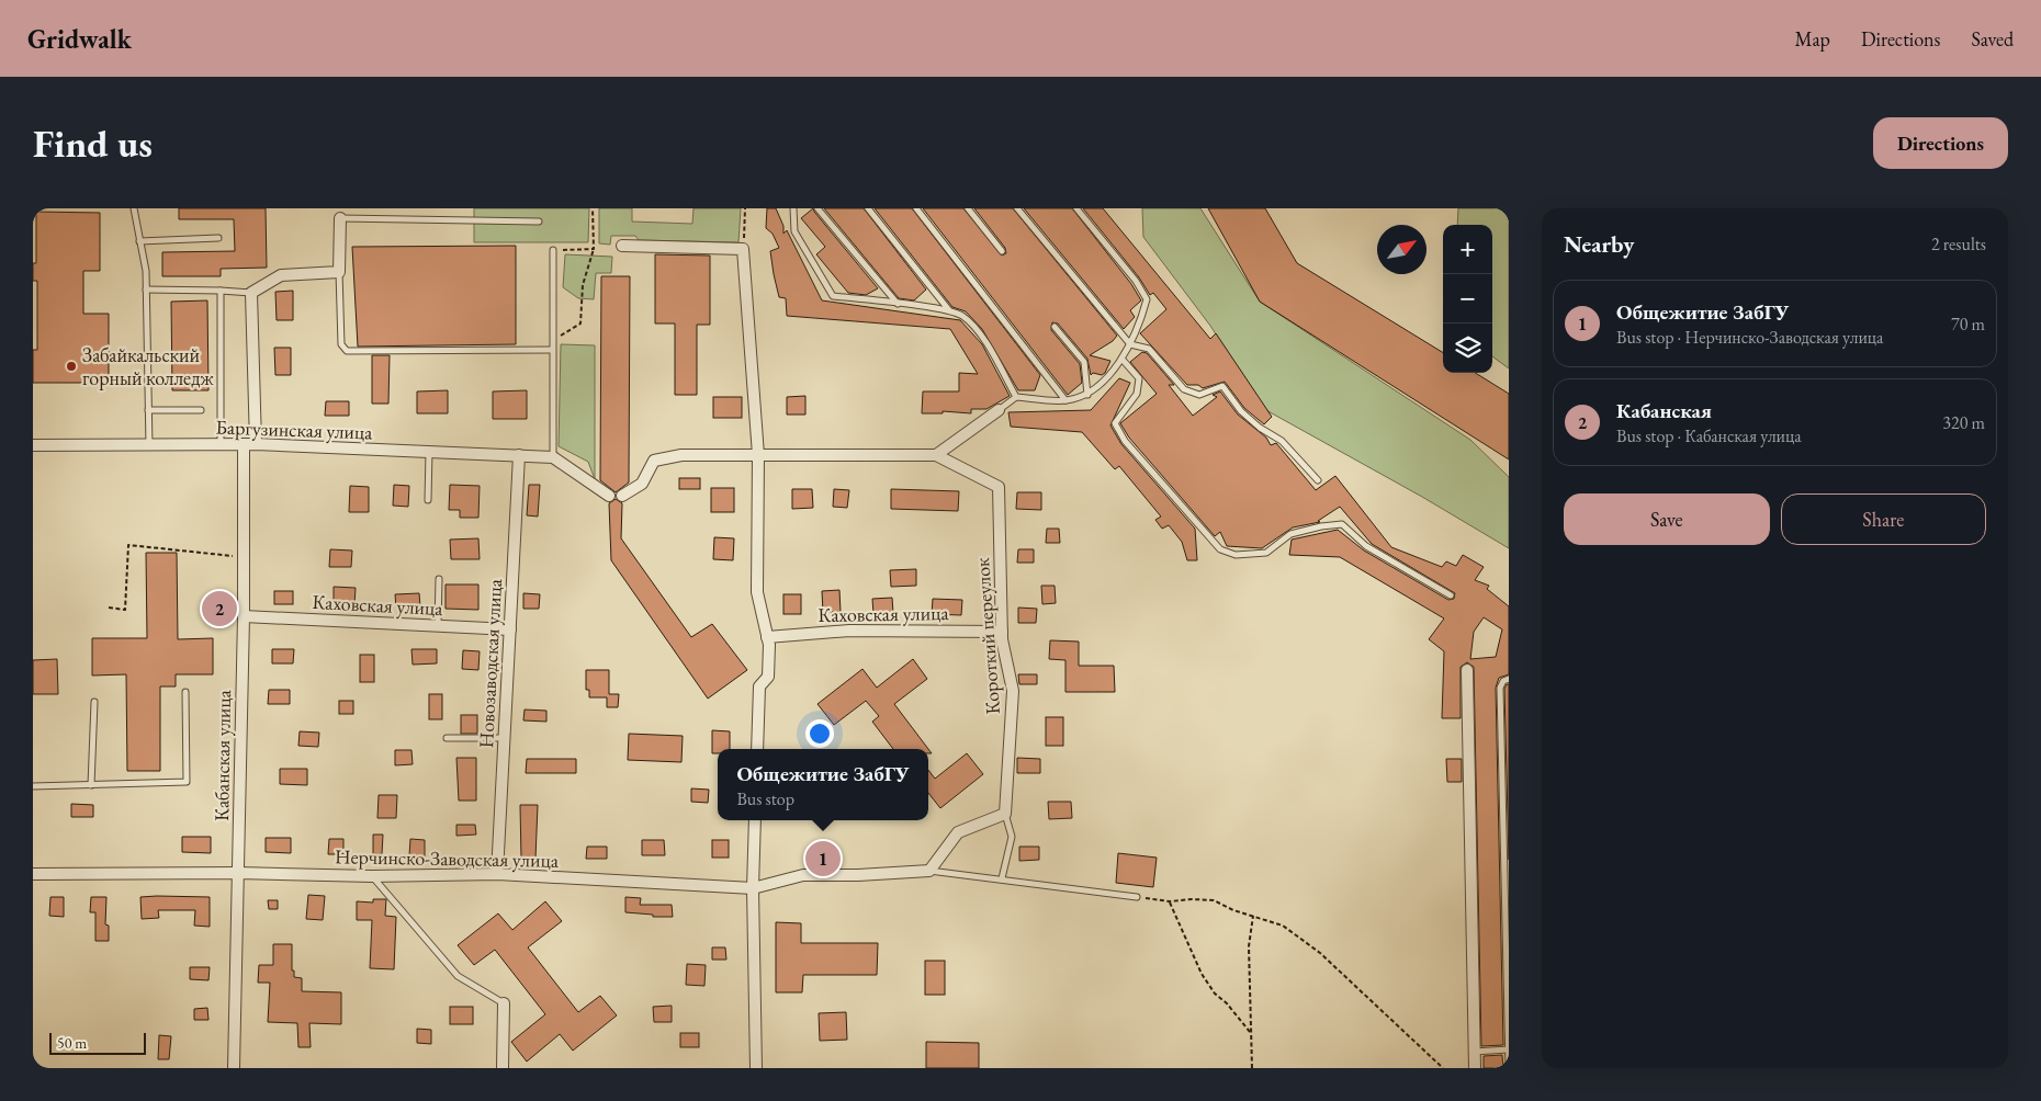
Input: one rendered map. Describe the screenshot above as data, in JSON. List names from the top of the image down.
{
  "streets": {
    "street": [
      "Баргузинская улица",
      "Каховская улица",
      "Короткий переулок",
      "Новозаводская улица",
      "Кабанская улица",
      "Нерчинско-Заводская улица"
    ]
  },
  "crossings": [
    ["Баргузинская улица", "Новозаводская улица"],
    ["Баргузинская улица", "Кабанская улица"],
    ["Каховская улица", "Короткий переулок"],
    ["Каховская улица", "Новозаводская улица"],
    ["Каховская улица", "Кабанская улица"],
    ["Новозаводская улица", "Нерчинско-Заводская улица"],
    ["Кабанская улица", "Нерчинско-Заводская улица"]
  ],
  "places": ["Забайкальский горный колледж"],
  "scale_bar": "50 m",
  "north": "top right",
  "page": {
    "header": "Gridwalk",
    "nav": ["Map", "Directions", "Saved"],
    "buttons": [
      "Directions",
      ["Save", "Share"]
    ],
    "title": "Find us",
    "heading": ["Nearby", "2 results"],
    "map_buttons": ["+", "−"],
    "list": [
      {
        "mark": "1",
        "name": "Общежитие ЗабГУ",
        "note": "Bus stop · Нерчинско-Заводская улица",
        "value": "70 m"
      },
      {
        "mark": "2",
        "name": "Кабанская",
        "note": "Bus stop · Кабанская улица",
        "value": "320 m"
      }
    ],
    "pins": ["2", "1"],
    "popup": ["Общежитие ЗабГУ", "Bus stop"],
    "scale": "50 m"
  }
}
